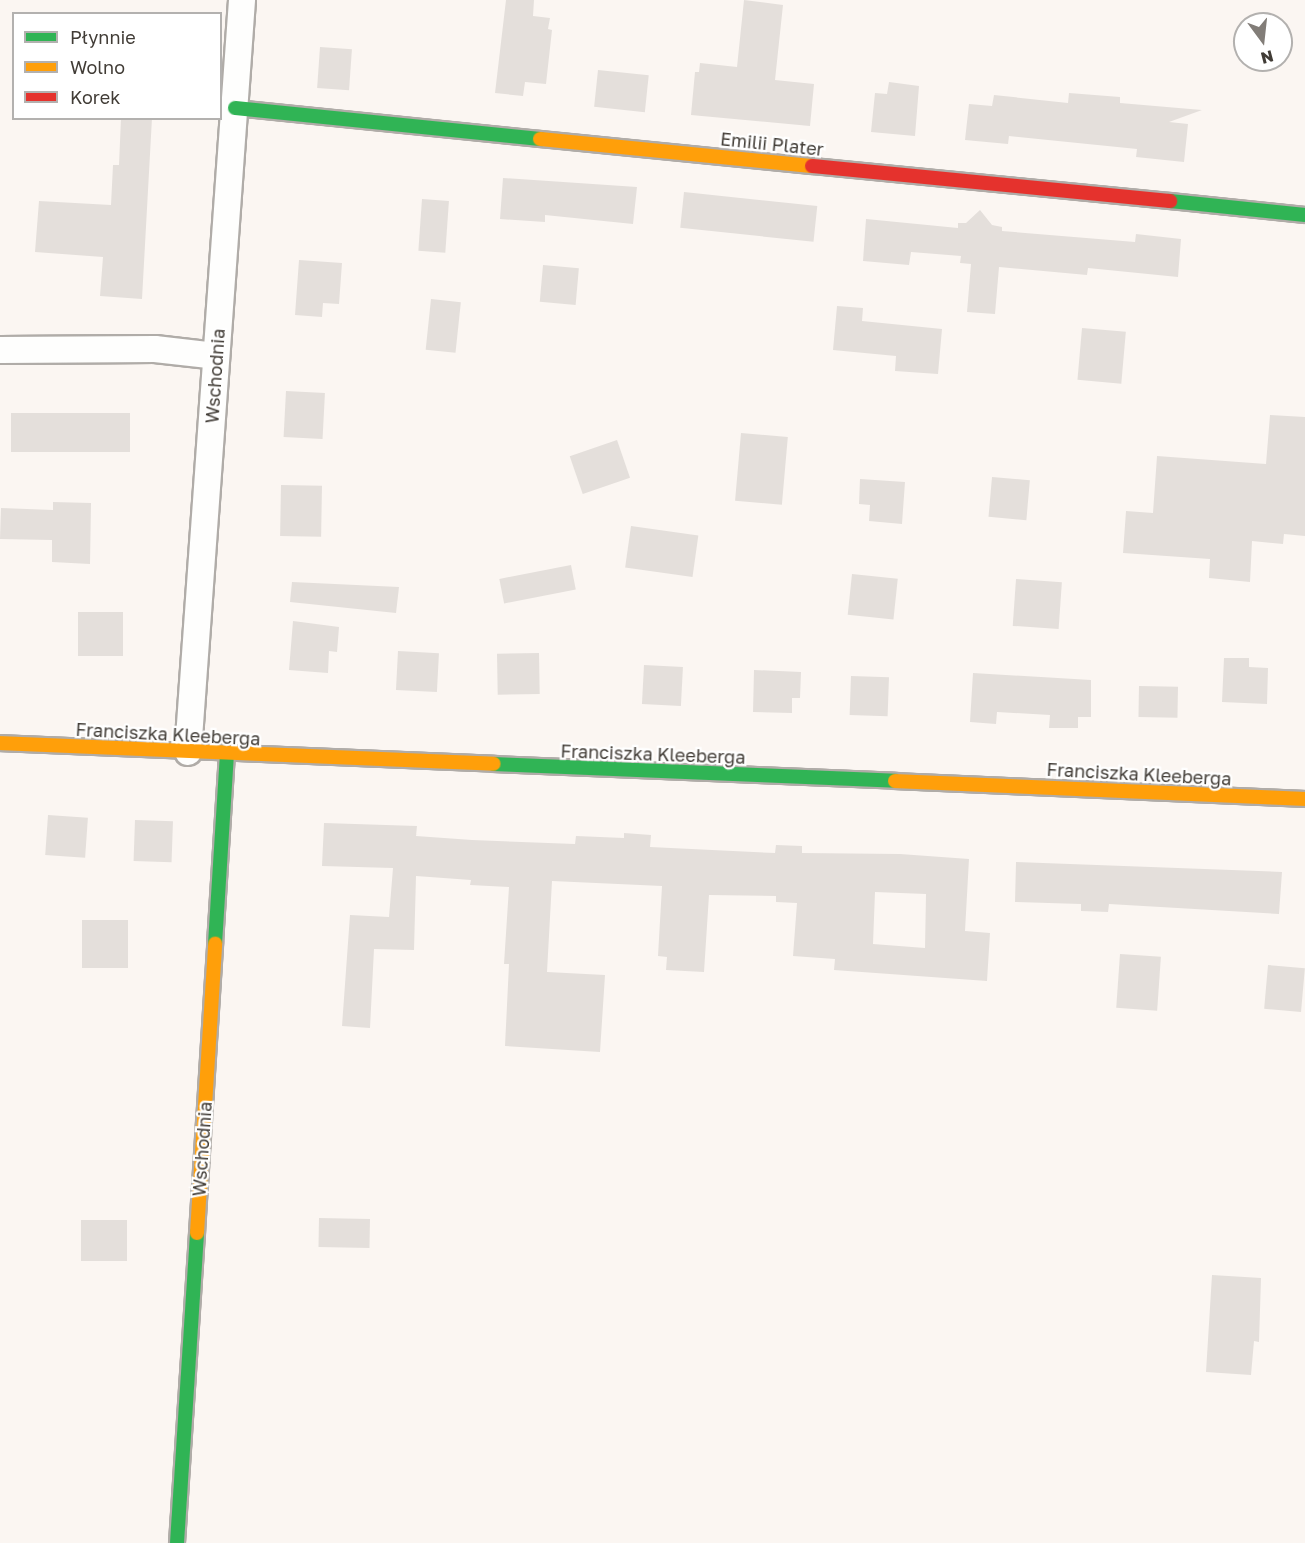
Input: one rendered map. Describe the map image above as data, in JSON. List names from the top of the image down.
{
  "streets": {
    "street": ["Emilii Plater", "Wschodnia", "Franciszka Kleeberga"]
  },
  "crossings": [
    ["Emilii Plater", "Wschodnia"],
    ["Wschodnia", "Franciszka Kleeberga"]
  ],
  "legend": ["Płynnie", "Wolno", "Korek"],
  "north": "bottom"
}
